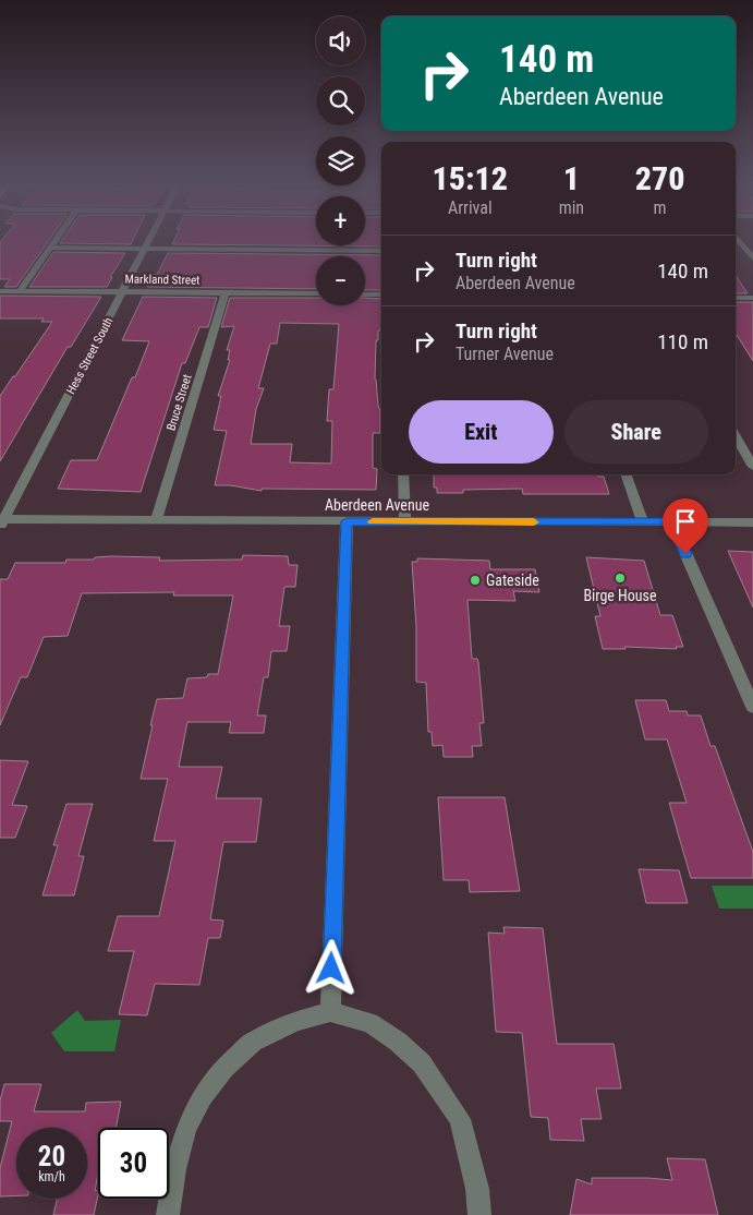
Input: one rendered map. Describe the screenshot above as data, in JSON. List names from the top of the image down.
{
  "streets": {
    "street": [
      "Markland Street",
      "Hess Street South",
      "Bruce Street",
      "Aberdeen Avenue"
    ]
  },
  "crossings": [
    ["Markland Street", "Hess Street South"],
    ["Markland Street", "Bruce Street"],
    ["Hess Street South", "Aberdeen Avenue"],
    ["Bruce Street", "Aberdeen Avenue"]
  ],
  "places": ["Birge House", "Gateside"],
  "page": {
    "map_buttons": ["+", "−"],
    "turn": ["140 m", "Aberdeen Avenue"],
    "eta": [
      "15:12",
      "Arrival",
      "1",
      "min",
      "270",
      "m"
    ],
    "list": [
      {
        "name": "Turn right",
        "note": "Aberdeen Avenue",
        "value": "140 m"
      },
      {
        "name": "Turn right",
        "note": "Turner Avenue",
        "value": "110 m"
      }
    ],
    "buttons": ["Exit", "Share"],
    "speed": "20 km/h",
    "limit": "30"
  }
}
